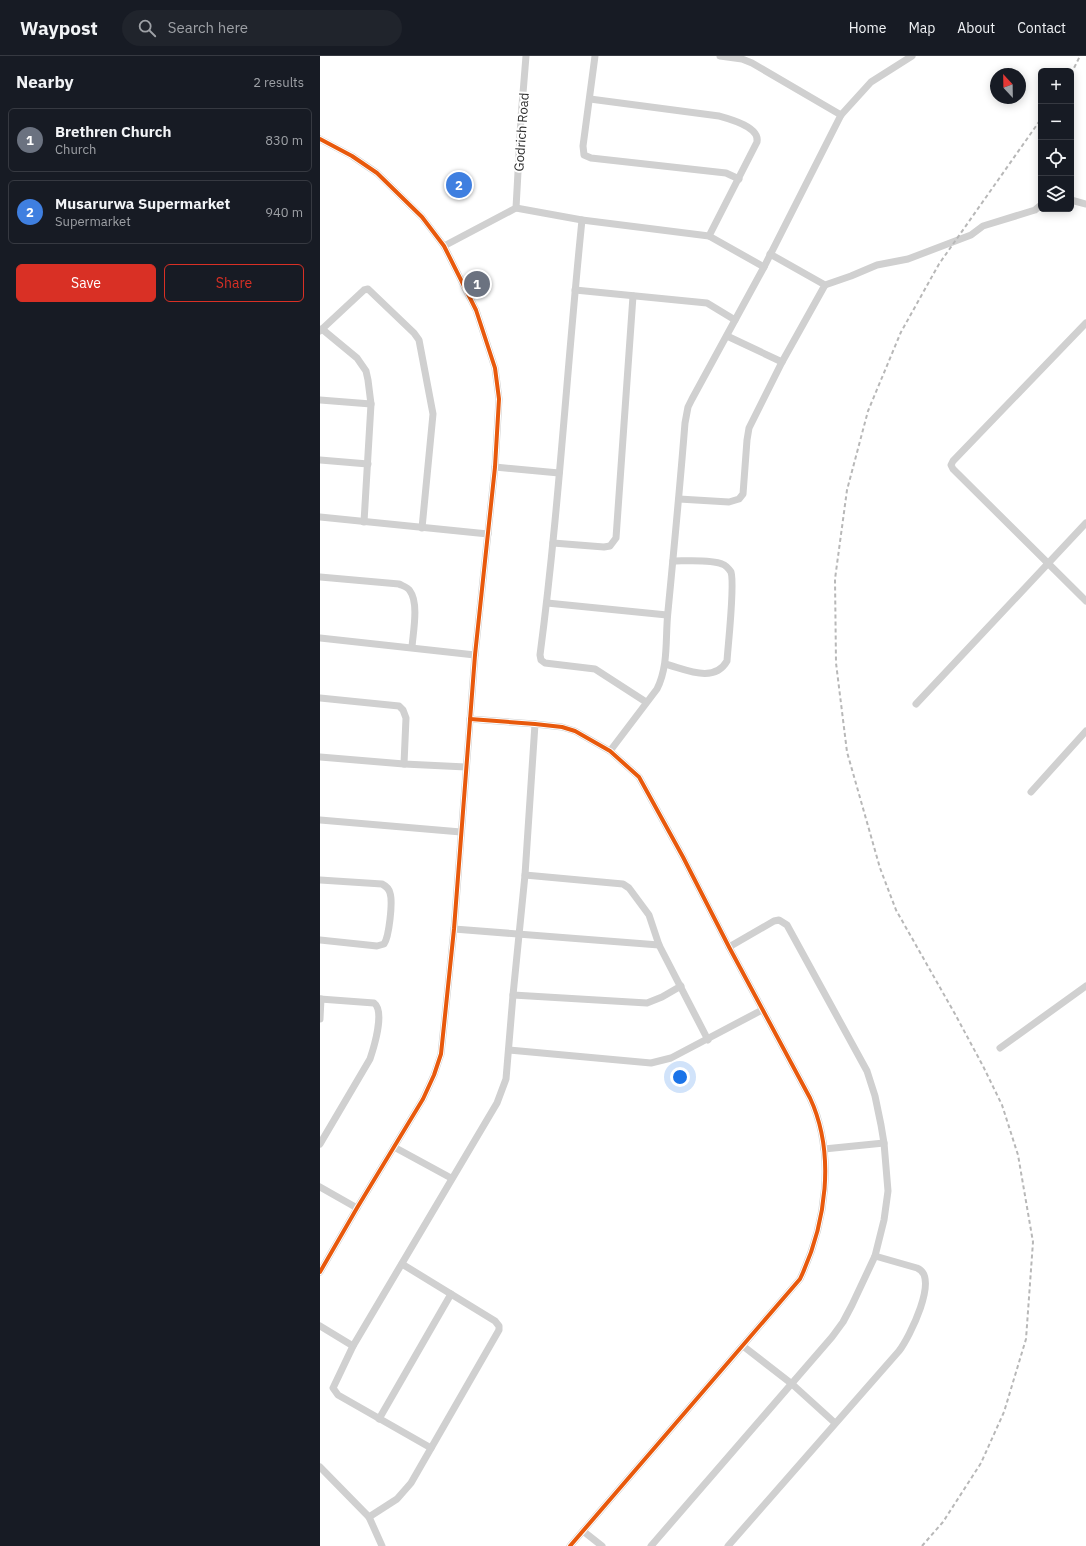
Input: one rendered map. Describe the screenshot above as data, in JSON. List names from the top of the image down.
{
  "streets": {
    "street": ["Godrich Road"]
  },
  "north": "top",
  "page": {
    "header": "Waypost",
    "search": "Search here",
    "nav": [
      "Home",
      "Map",
      "About",
      "Contact"
    ],
    "heading": ["Nearby", "2 results"],
    "map_buttons": ["+", "−"],
    "list": [
      {
        "mark": "1",
        "name": "Brethren Church",
        "note": "Church",
        "value": "830 m"
      },
      {
        "mark": "2",
        "name": "Musarurwa Supermarket",
        "note": "Supermarket",
        "value": "940 m"
      }
    ],
    "pins": ["2", "1"],
    "buttons": ["Save", "Share"]
  }
}
